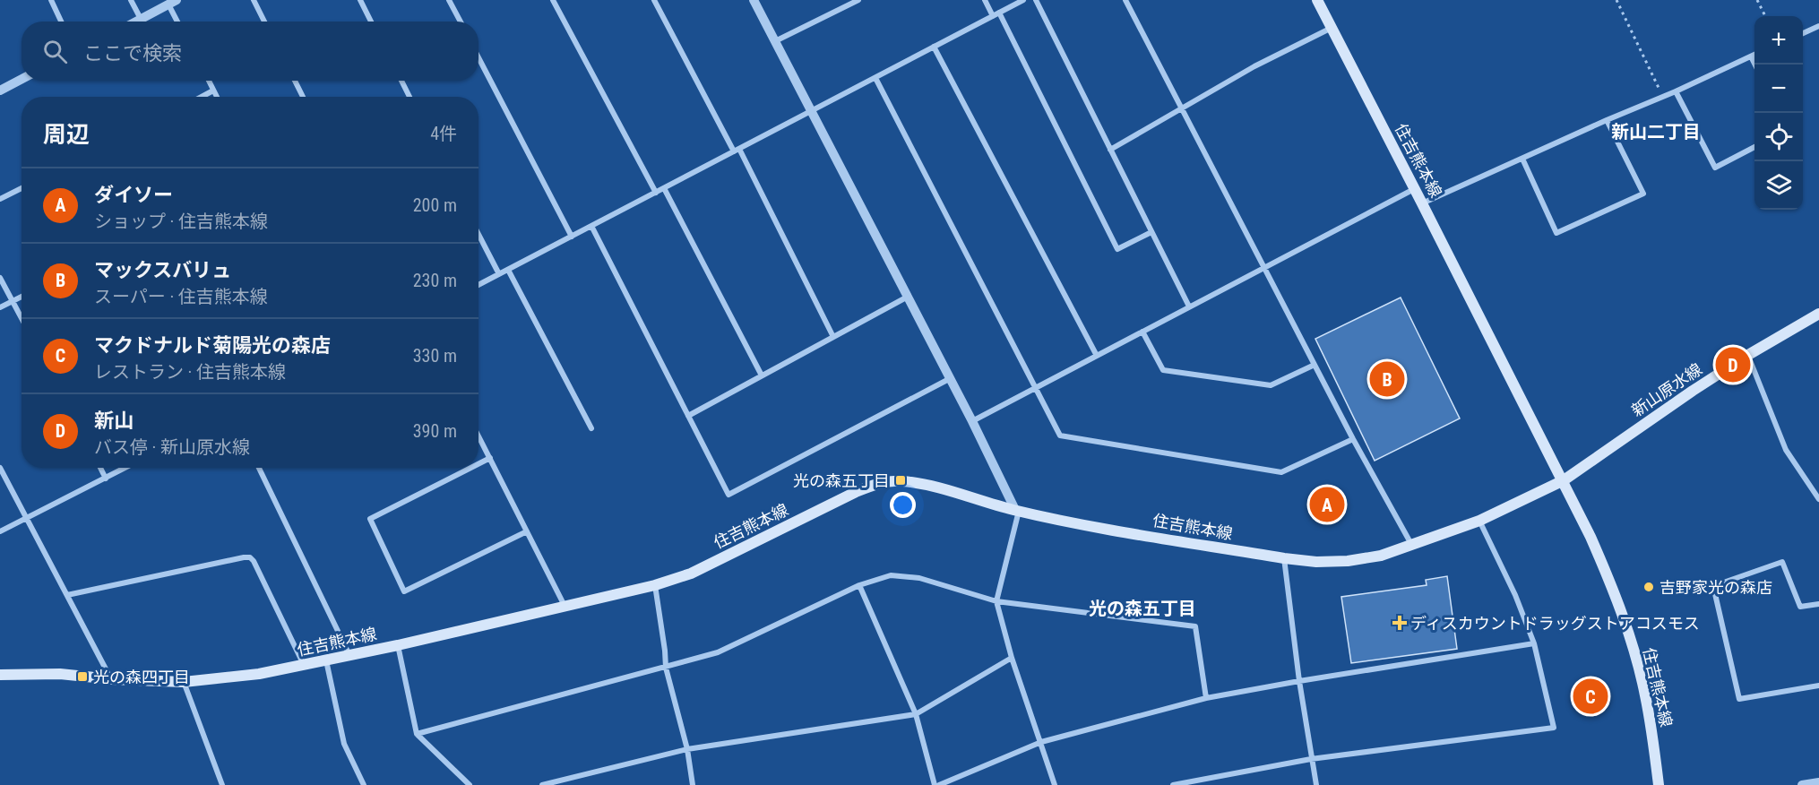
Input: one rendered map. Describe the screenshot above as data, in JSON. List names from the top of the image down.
{
  "streets": {
    "main road": ["住吉熊本線", "新山原水線"]
  },
  "crossings": [
    ["住吉熊本線", "新山原水線"]
  ],
  "districts": ["新山二丁目", "光の森五丁目"],
  "places": {
    "transit": ["光の森五丁目", "光の森四丁目"],
    "other": ["吉野家光の森店"],
    "health": ["ディスカウントドラッグストアコスモス"]
  },
  "page": {
    "map_buttons": ["+", "−"],
    "search": "ここで検索",
    "heading": ["周辺", "4件"],
    "list": [
      {
        "mark": "A",
        "name": "ダイソー",
        "note": "ショップ · 住吉熊本線",
        "value": "200 m"
      },
      {
        "mark": "B",
        "name": "マックスバリュ",
        "note": "スーパー · 住吉熊本線",
        "value": "230 m"
      },
      {
        "mark": "C",
        "name": "マクドナルド菊陽光の森店",
        "note": "レストラン · 住吉熊本線",
        "value": "330 m"
      },
      {
        "mark": "D",
        "name": "新山",
        "note": "バス停 · 新山原水線",
        "value": "390 m"
      }
    ],
    "pins": [
      "D",
      "B",
      "A",
      "C"
    ]
  }
}
